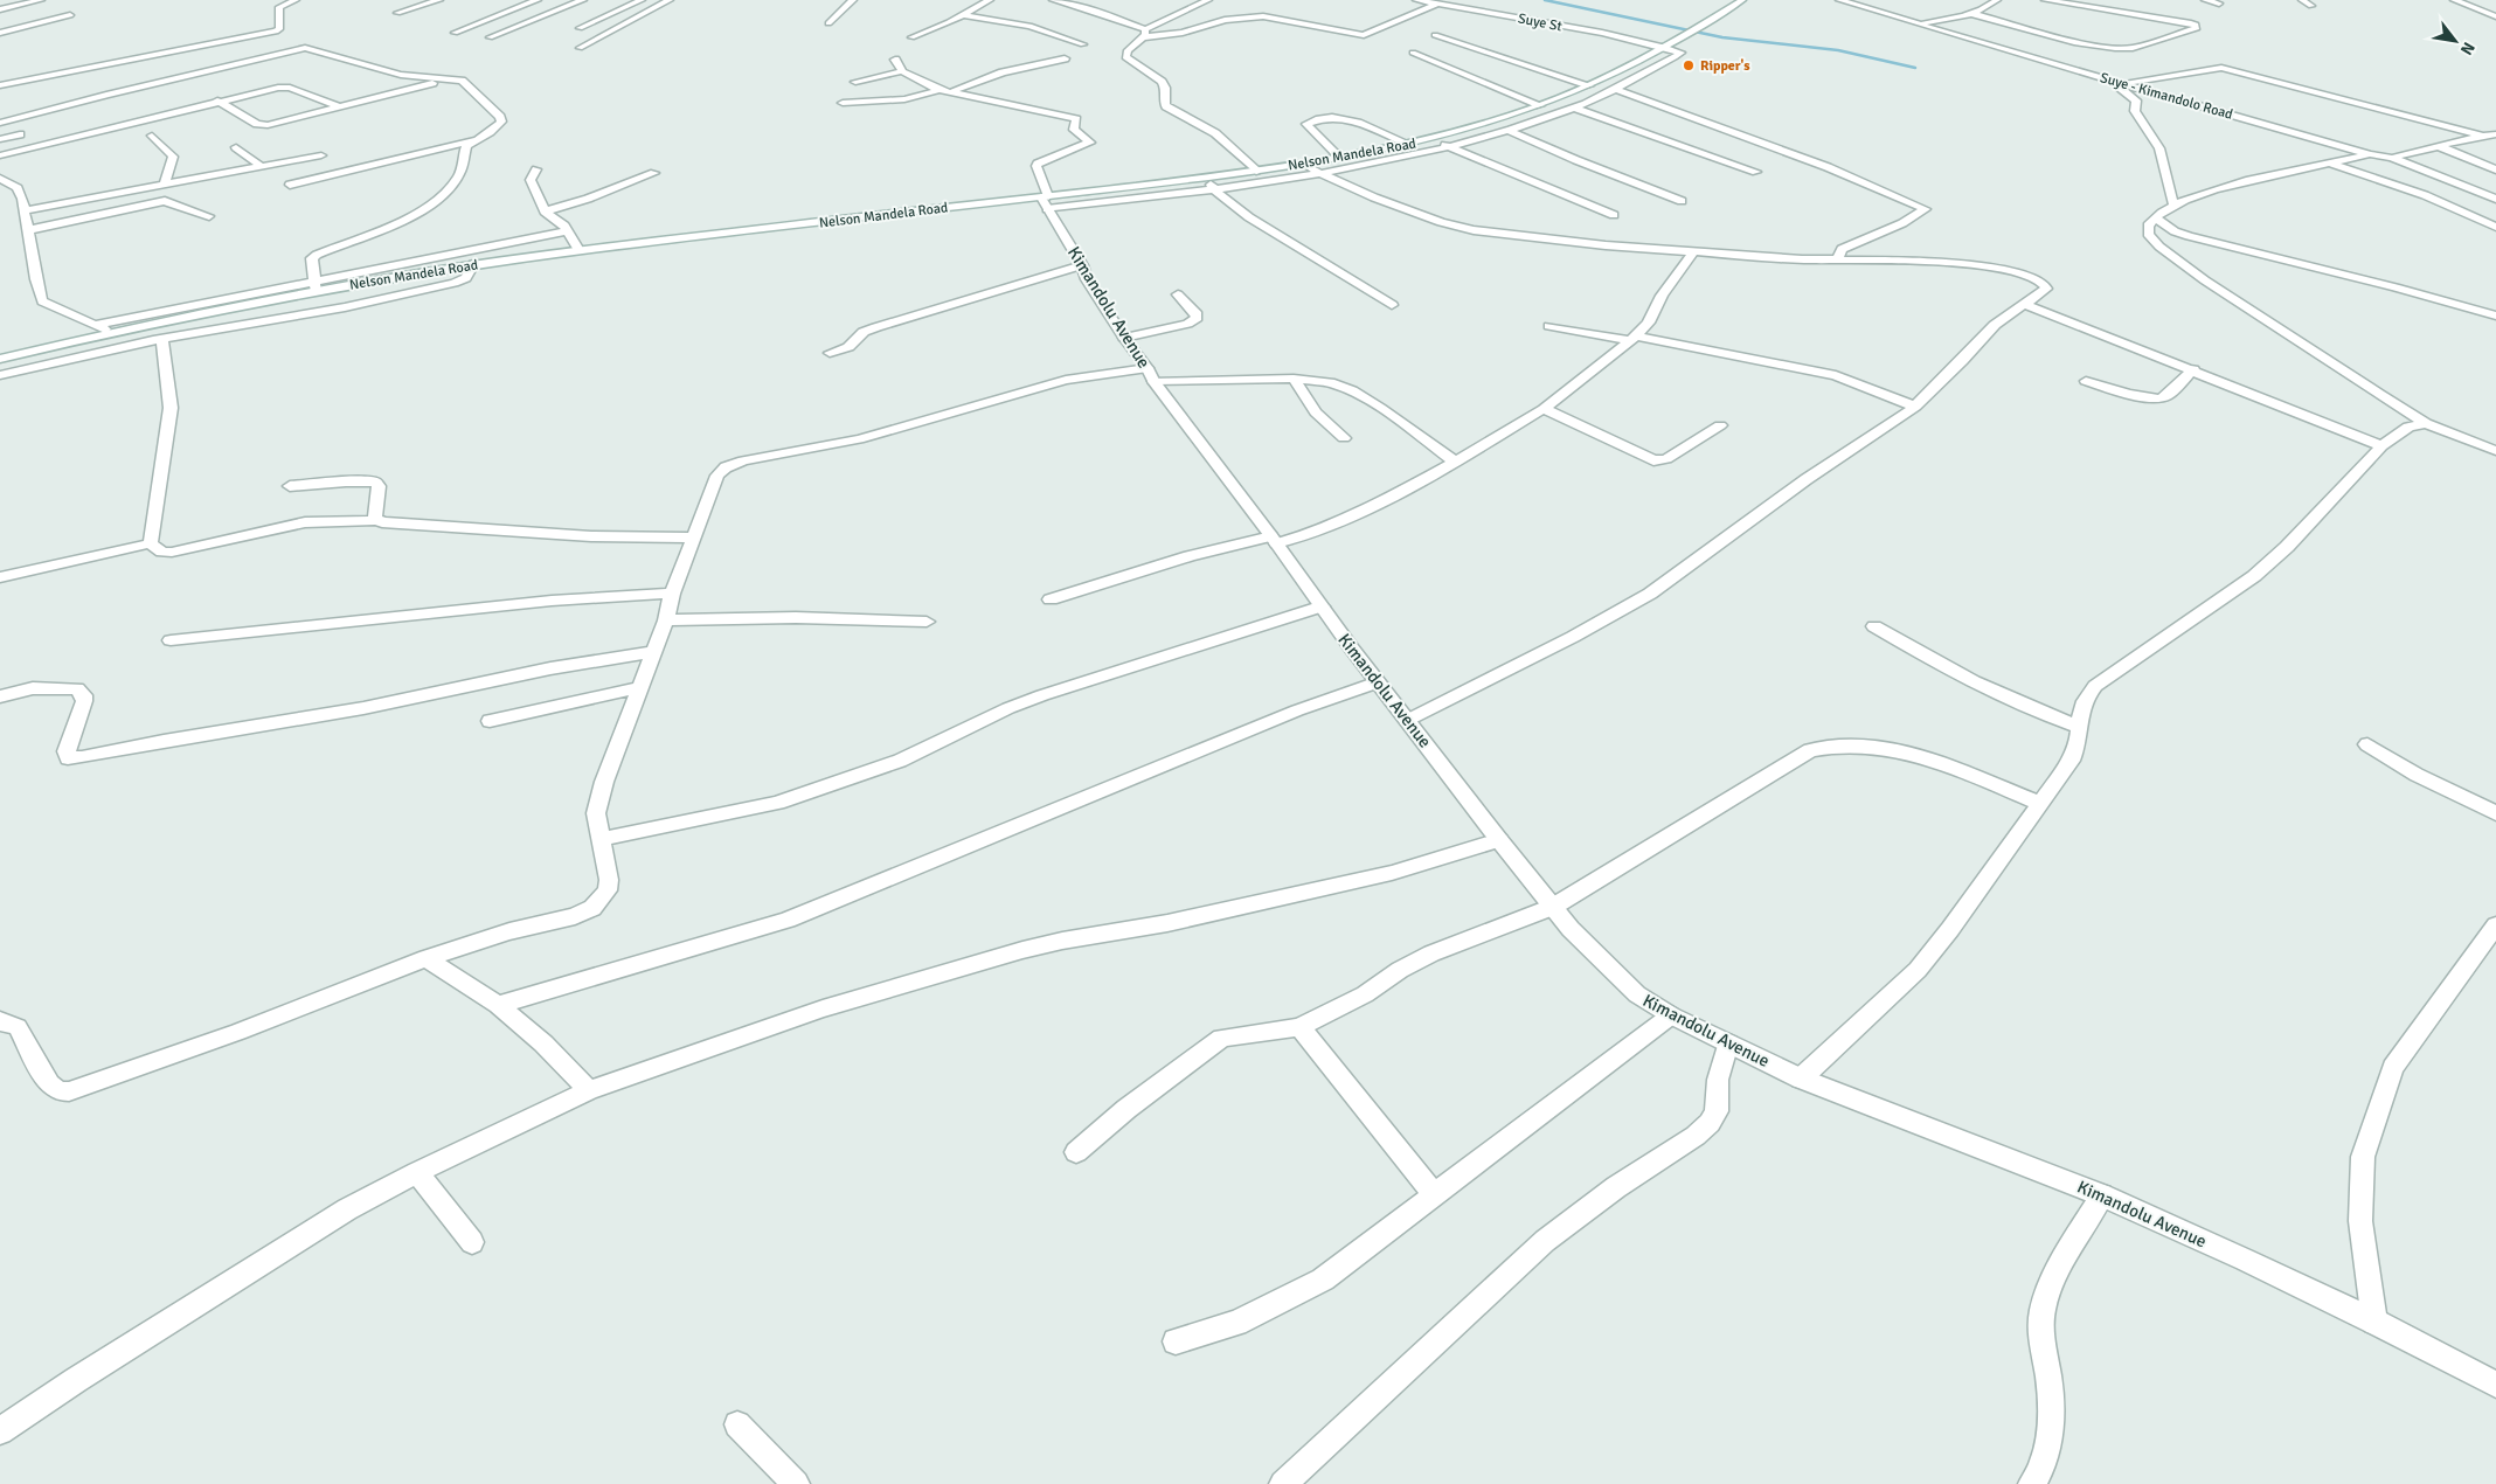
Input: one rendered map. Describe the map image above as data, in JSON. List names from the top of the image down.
{
  "streets": {
    "street": [
      "Suye St",
      "Suye - Kimandolo Road",
      "Nelson Mandela Road",
      "Kimandolu Avenue"
    ]
  },
  "crossings": [
    ["Suye St", "Nelson Mandela Road"],
    ["Nelson Mandela Road", "Kimandolu Avenue"]
  ],
  "places": ["Ripper's"],
  "north": "bottom right"
}
